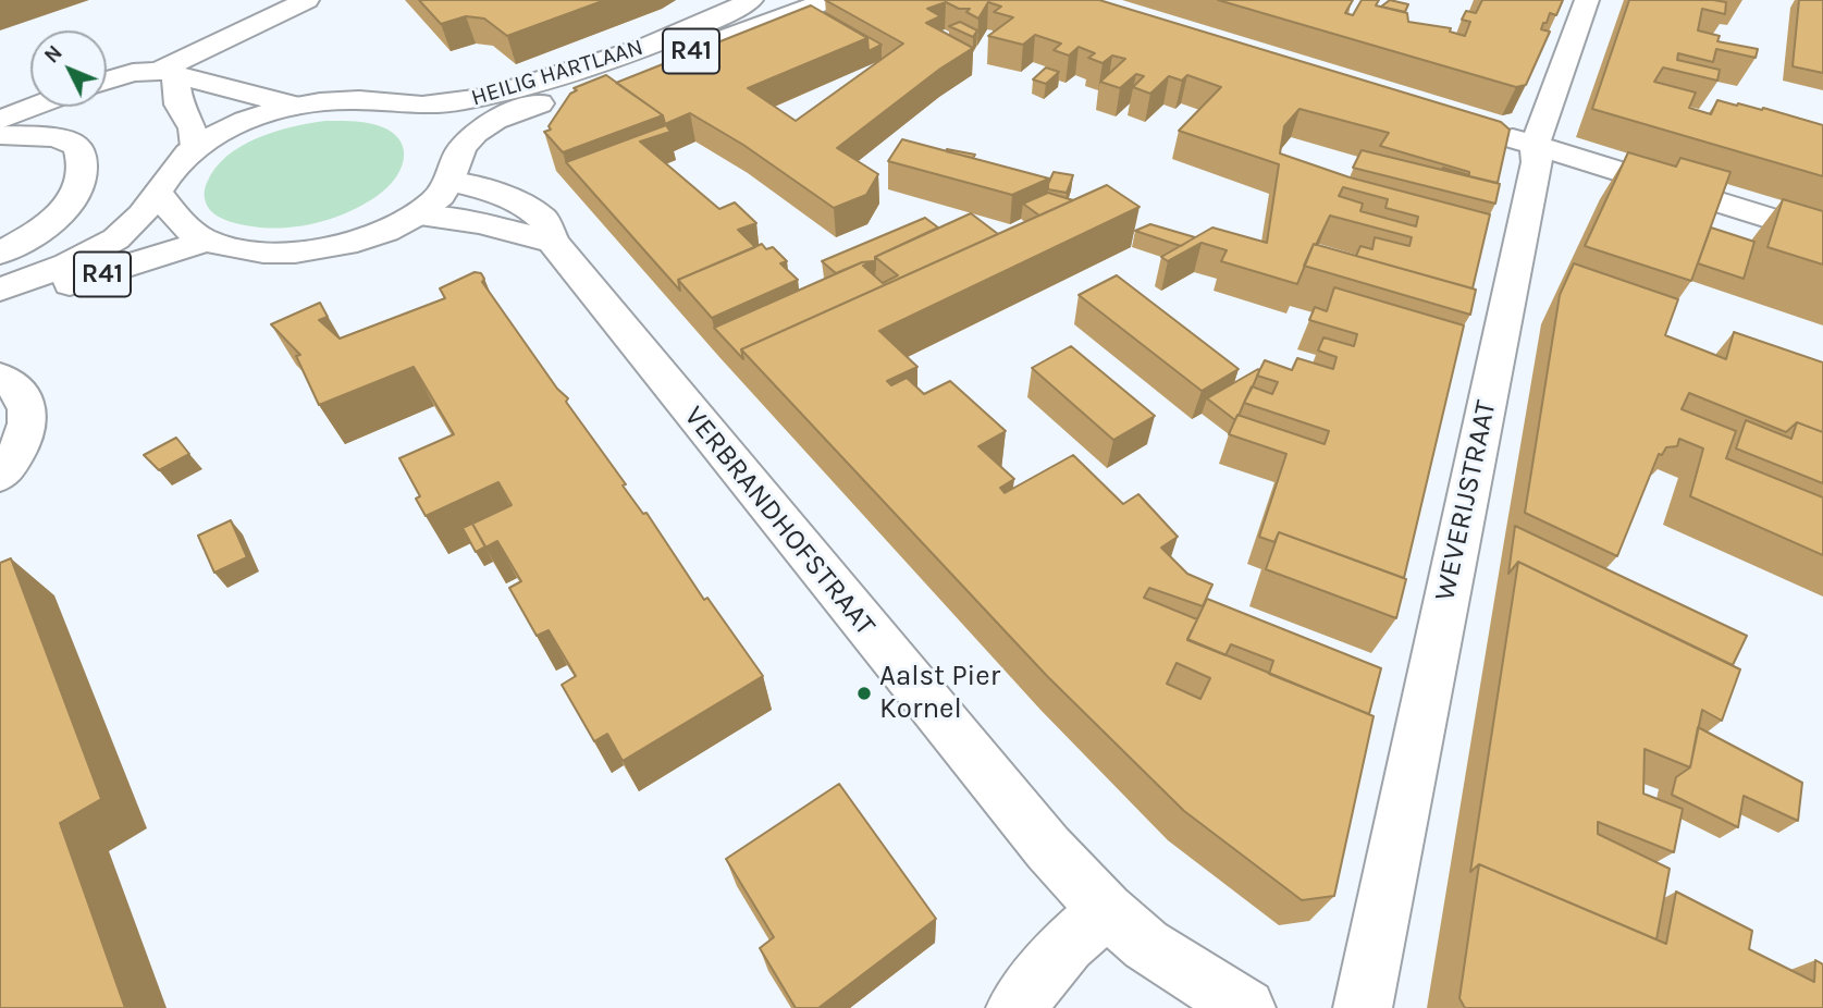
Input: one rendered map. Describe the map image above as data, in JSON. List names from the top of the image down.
{
  "streets": {
    "street": [
      "R41",
      "HEILIG HARTLAAN",
      "WEVERIJSTRAAT",
      "VERBRANDHOFSTRAAT"
    ]
  },
  "crossings": [
    ["R41", "HEILIG HARTLAAN"],
    ["HEILIG HARTLAAN", "VERBRANDHOFSTRAAT"]
  ],
  "places": ["Aalst Pier Kornel"],
  "north": "top left"
}
